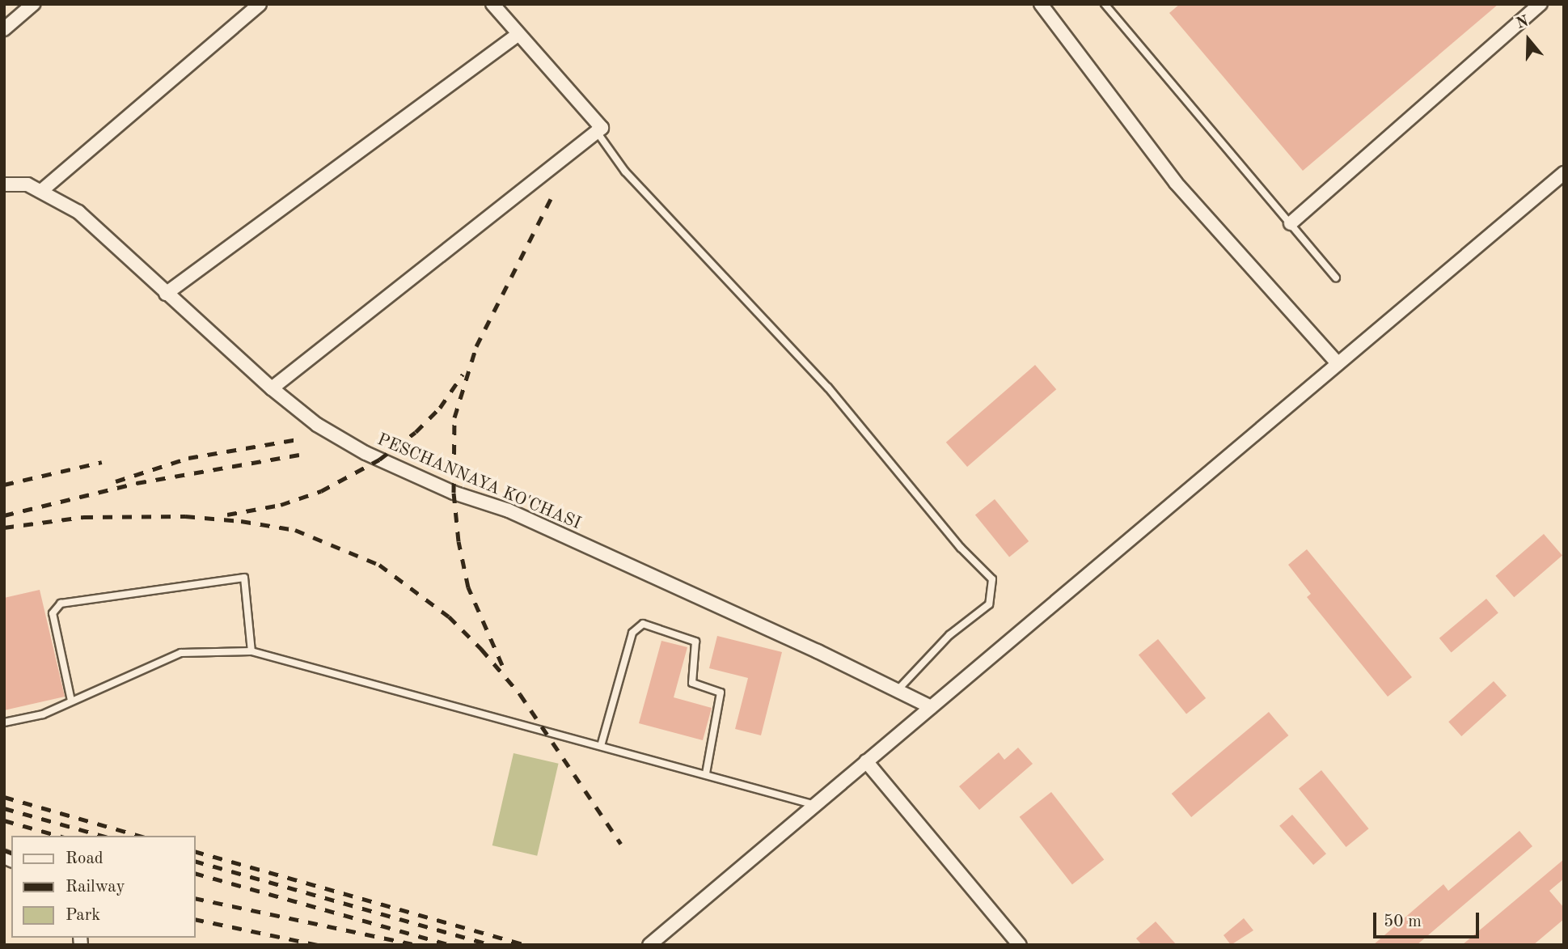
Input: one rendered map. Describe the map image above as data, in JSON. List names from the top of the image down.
{
  "streets": {
    "street": ["PESCHANNAYA KO'CHASI"]
  },
  "legend": ["Road", "Railway", "Park"],
  "scale_bar": "50 m",
  "north": "top"
}
